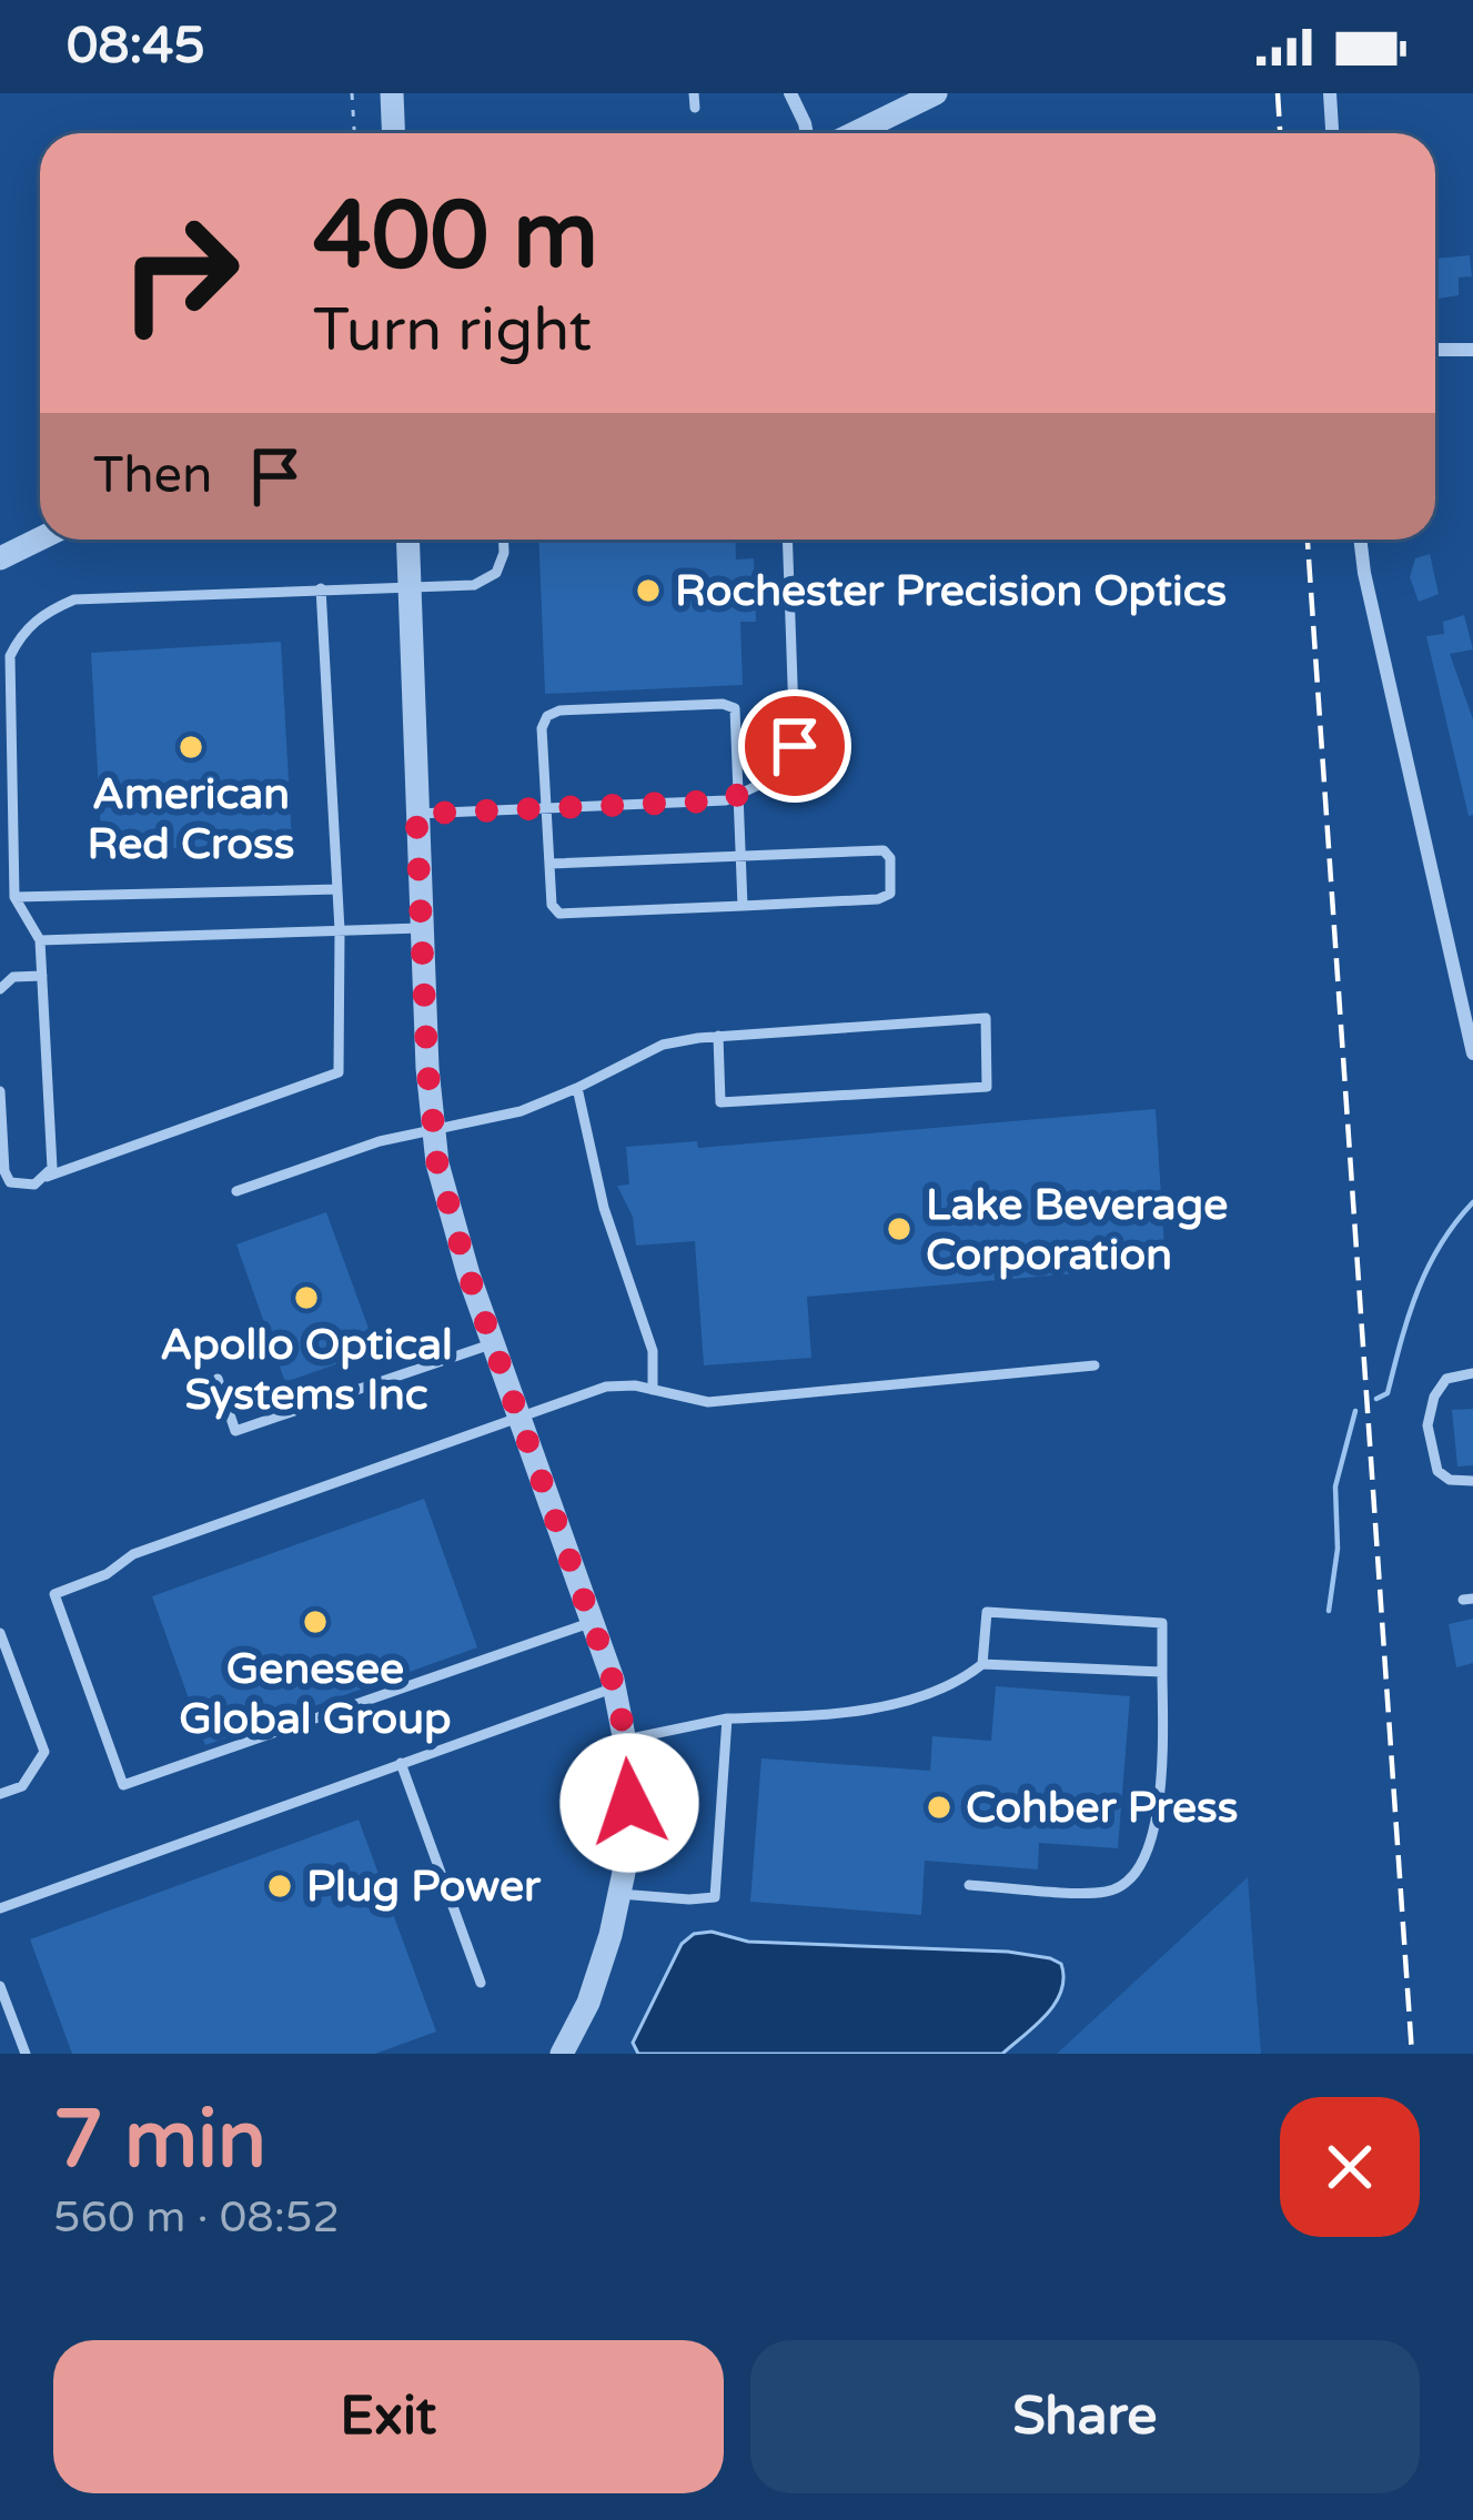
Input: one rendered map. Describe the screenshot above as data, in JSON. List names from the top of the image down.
{
  "places": [
    "Rochester Precision Optics",
    "American Red Cross",
    "Lake Beverage Corporation",
    "Apollo Optical Systems Inc",
    "Genesee Global Group",
    "Cohber Press",
    "Plug Power"
  ],
  "page": {
    "status": "08:45",
    "turn": ["400 m", "Turn right"],
    "then": "Then",
    "heading": ["7 min", "560 m · 08:52"],
    "buttons": ["Exit", "Share"]
  }
}
